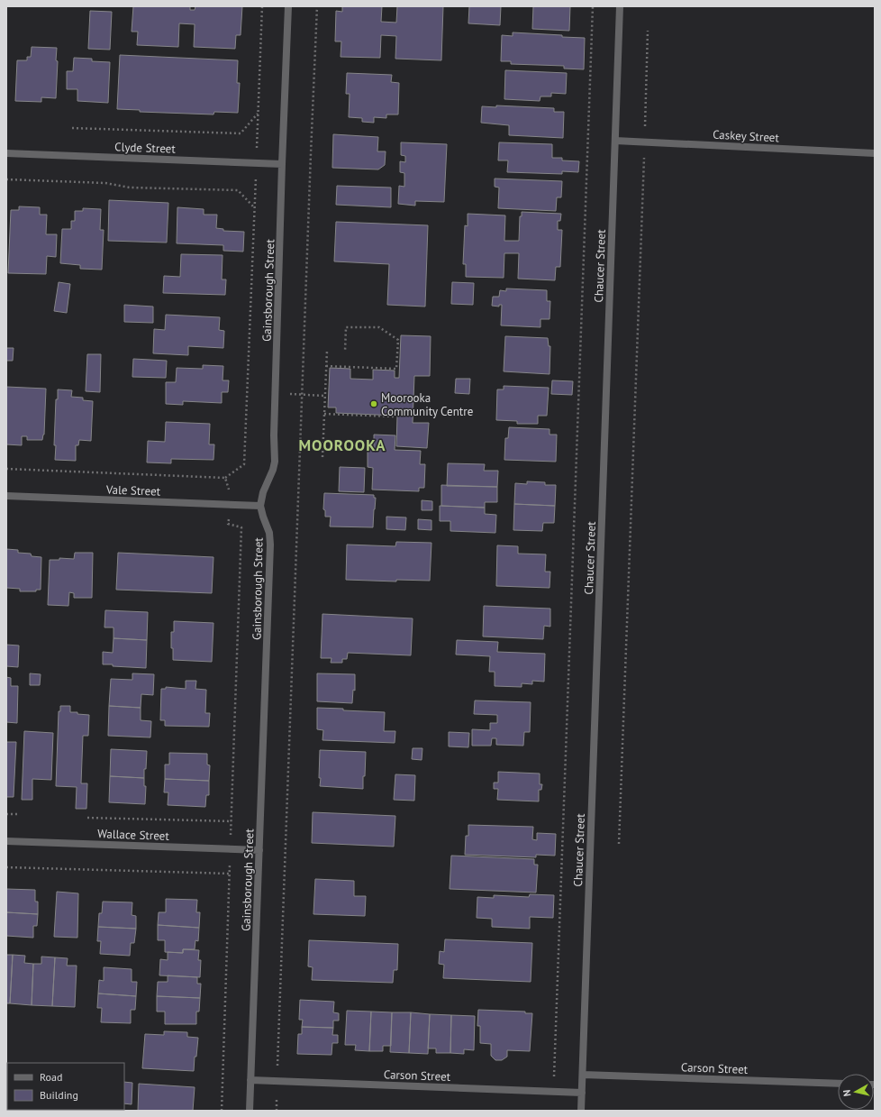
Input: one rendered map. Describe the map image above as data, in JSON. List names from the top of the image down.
{
  "streets": {
    "street": [
      "Caskey Street",
      "Clyde Street",
      "Chaucer Street",
      "Gainsborough Street",
      "Vale Street",
      "Wallace Street",
      "Carson Street"
    ]
  },
  "crossings": [
    ["Caskey Street", "Chaucer Street"],
    ["Clyde Street", "Gainsborough Street"],
    ["Chaucer Street", "Carson Street"],
    ["Gainsborough Street", "Vale Street"],
    ["Gainsborough Street", "Wallace Street"],
    ["Gainsborough Street", "Carson Street"]
  ],
  "districts": ["MOOROOKA"],
  "places": ["Moorooka Community Centre"],
  "legend": ["Road", "Building"],
  "north": "left"
}
